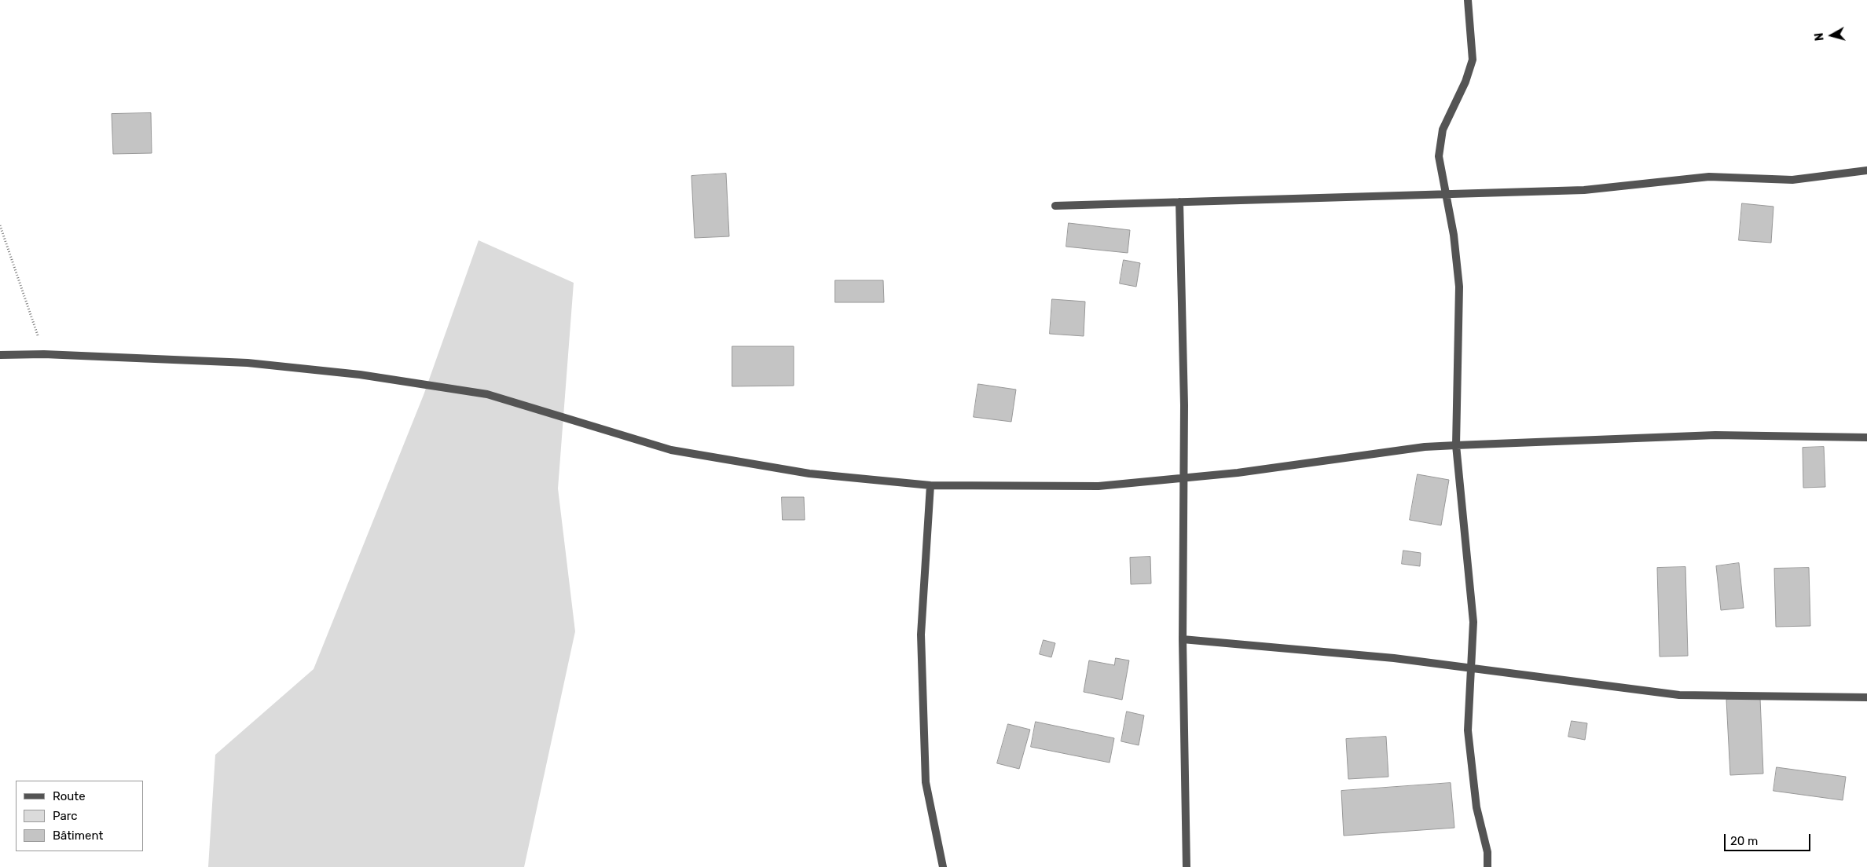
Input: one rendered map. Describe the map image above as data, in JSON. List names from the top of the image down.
{
  "legend": ["Route", "Parc", "Bâtiment"],
  "scale_bar": "20 m",
  "north": "left"
}
